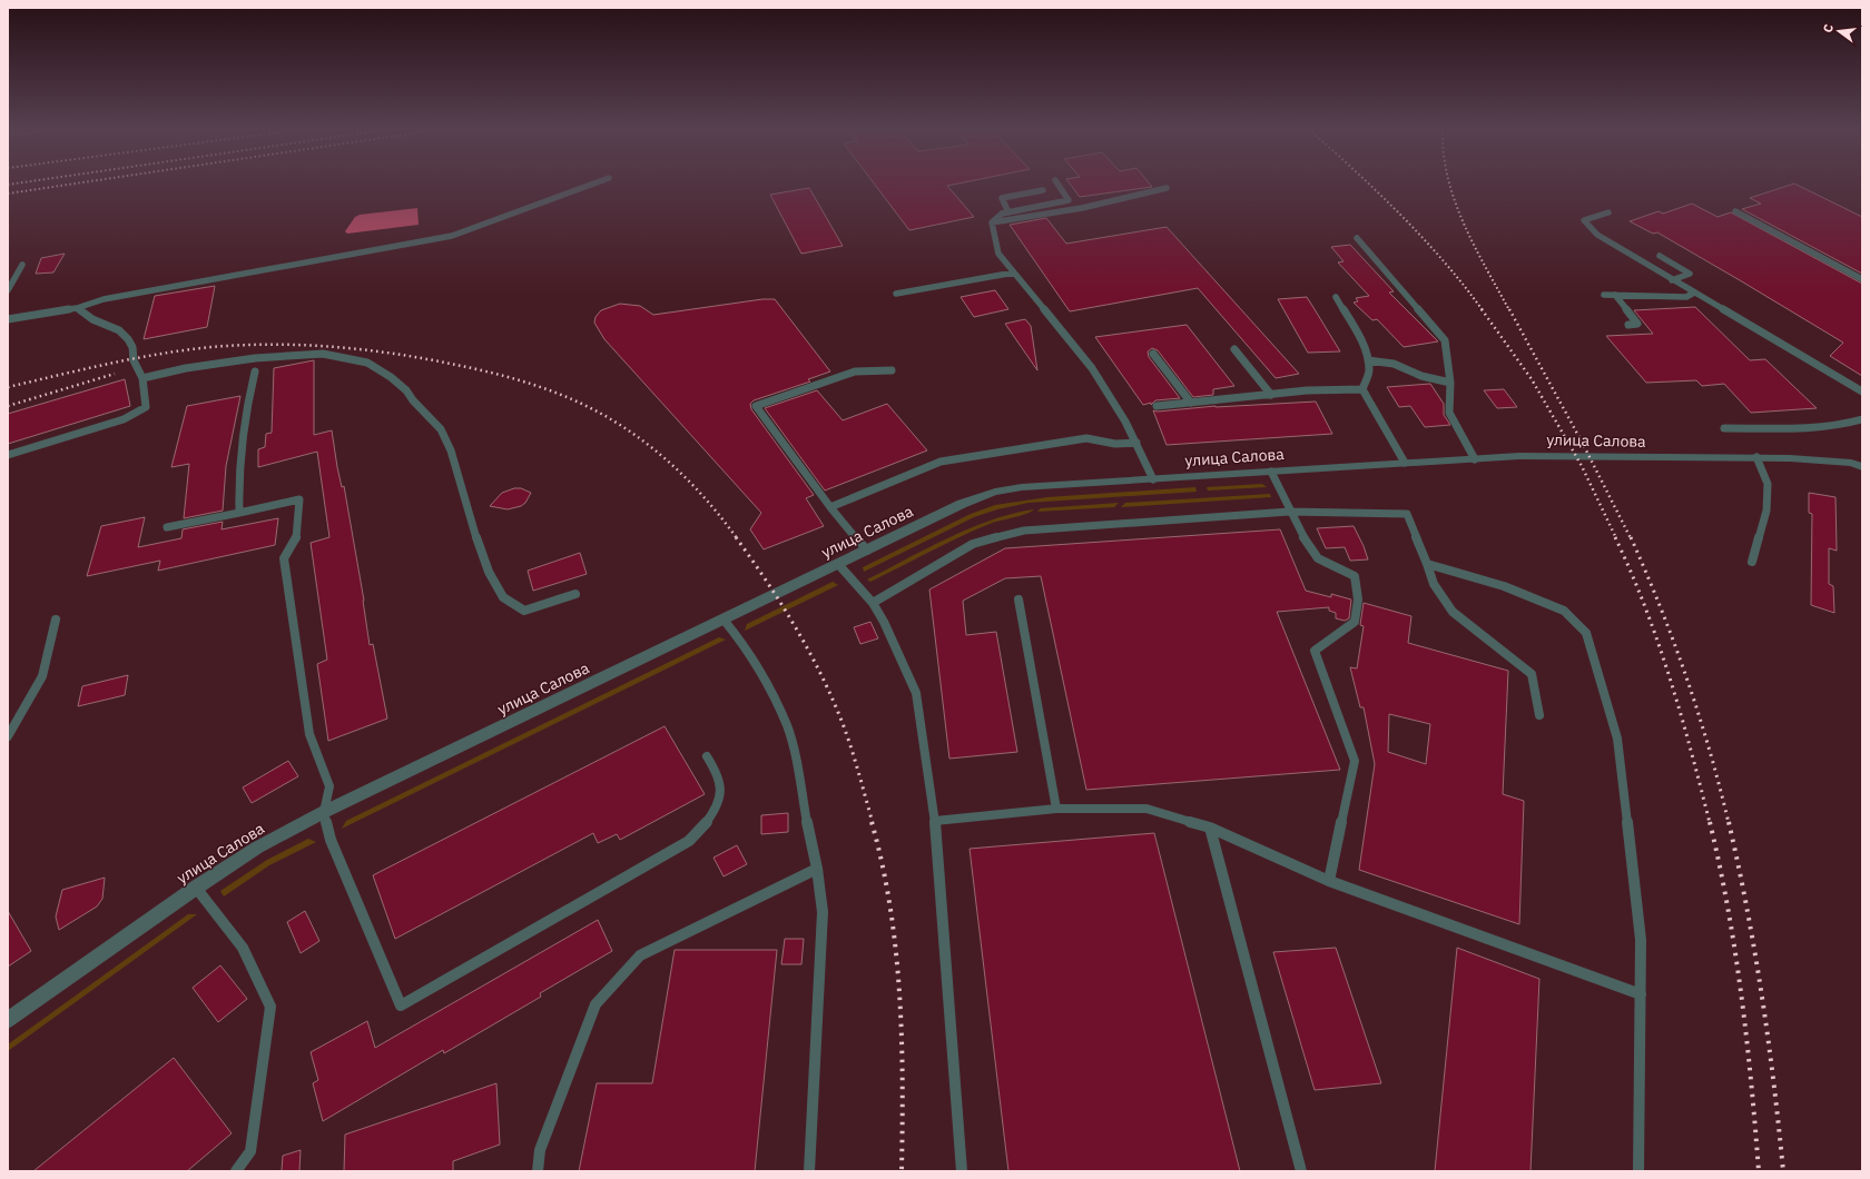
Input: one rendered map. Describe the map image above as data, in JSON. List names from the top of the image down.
{
  "streets": {
    "street": ["улица Салова"]
  },
  "north": "left"
}
